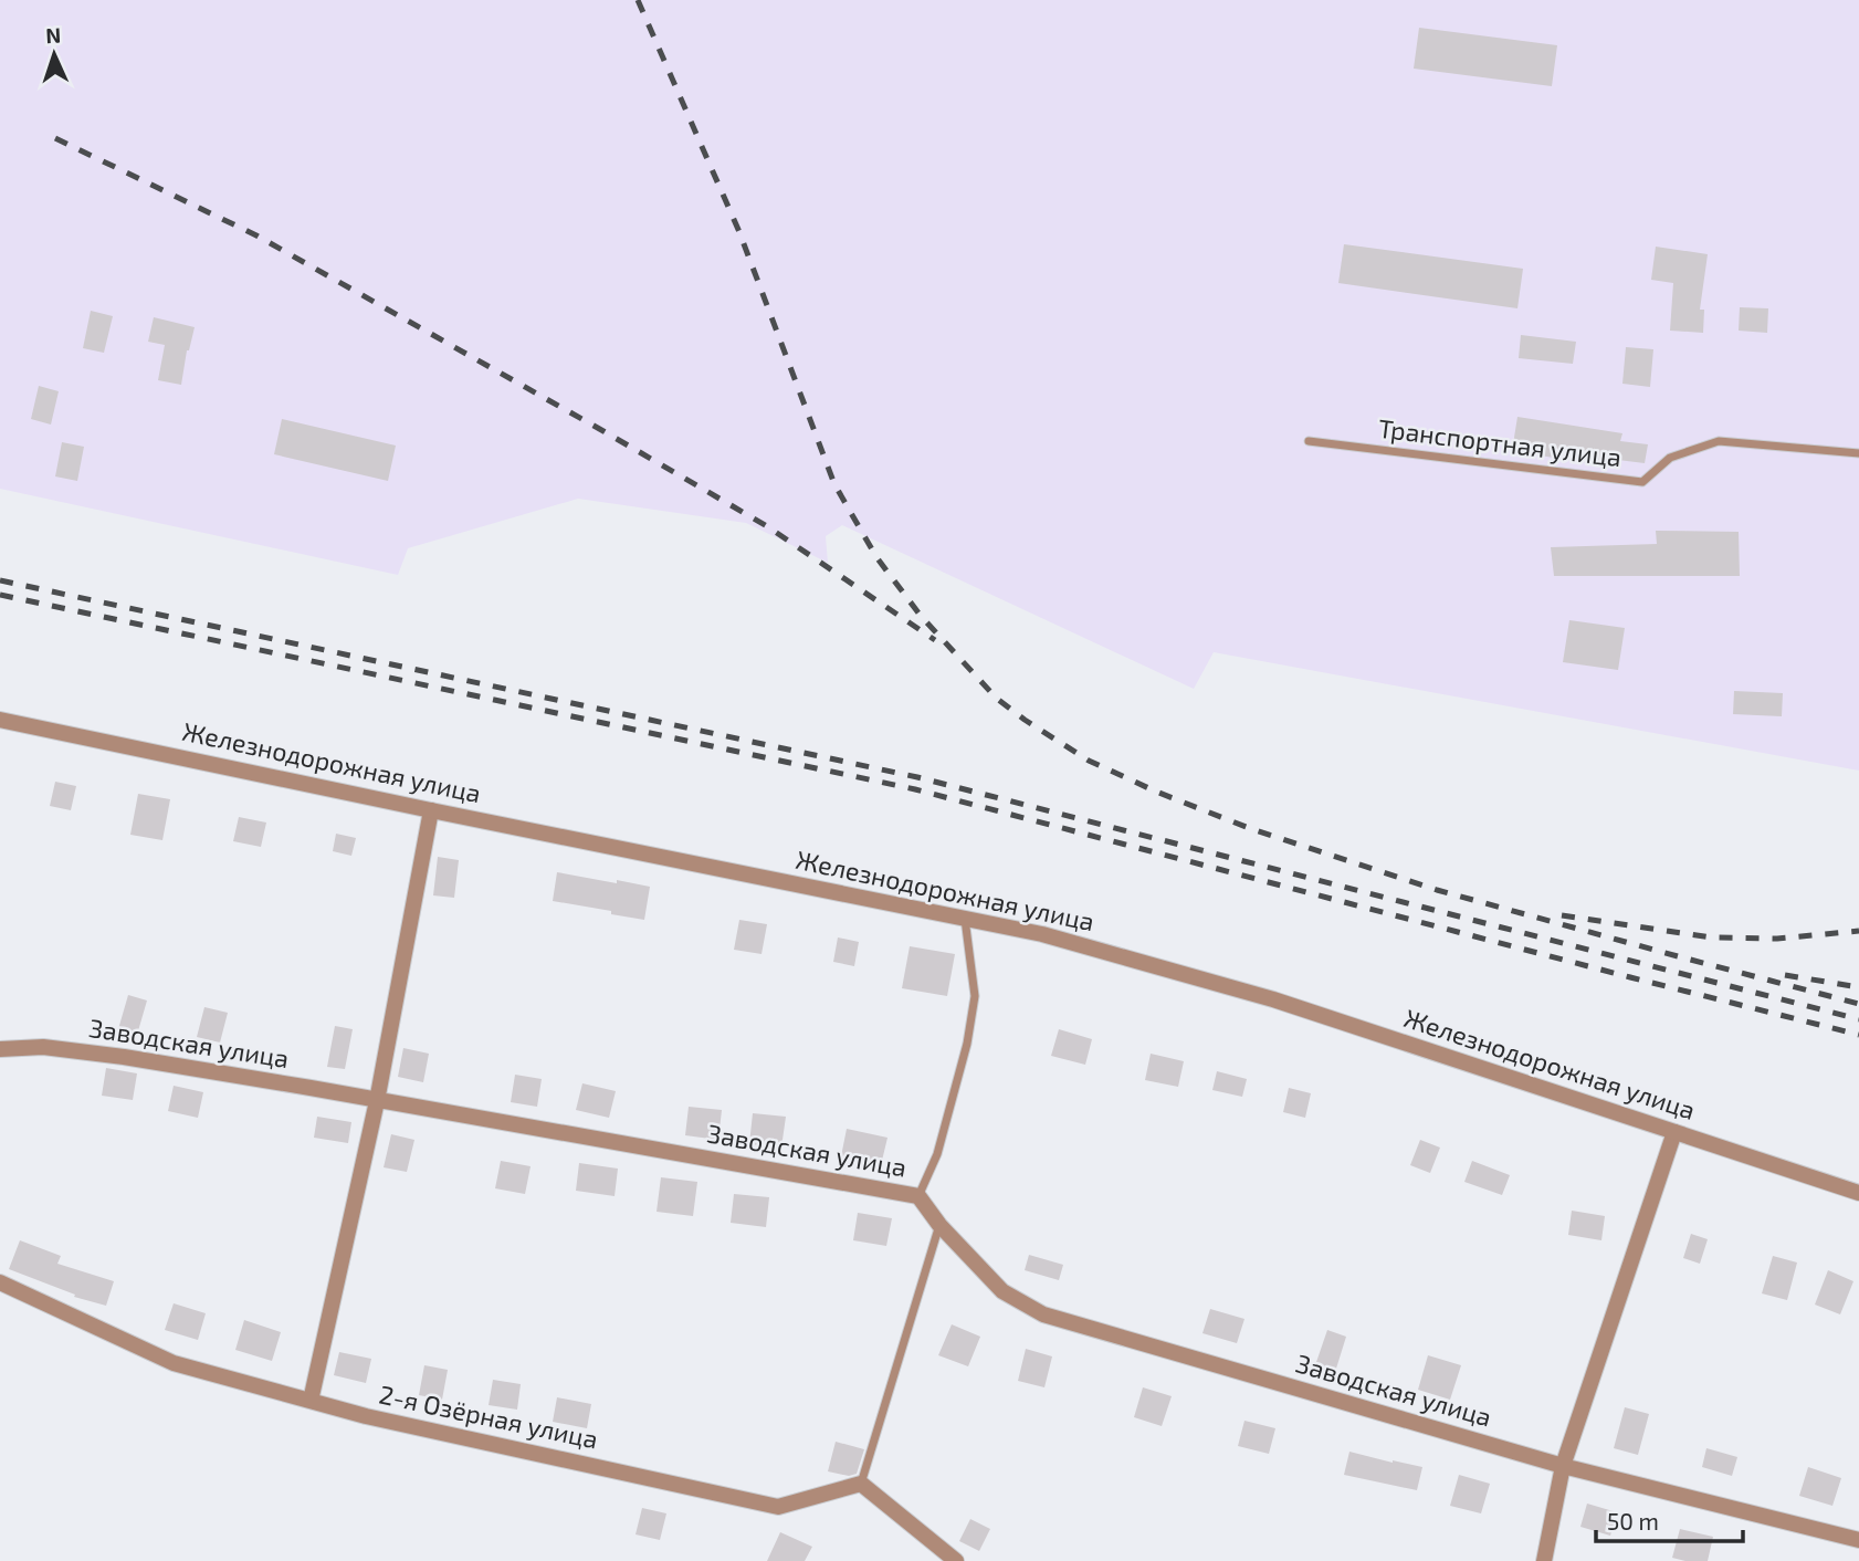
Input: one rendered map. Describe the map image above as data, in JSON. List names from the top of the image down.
{
  "streets": {
    "street": ["Железнодорожная улица", "Заводская улица", "2-я Озёрная улица"],
    "lane": ["Транспортная улица"]
  },
  "scale_bar": "50 m",
  "north": "top"
}
